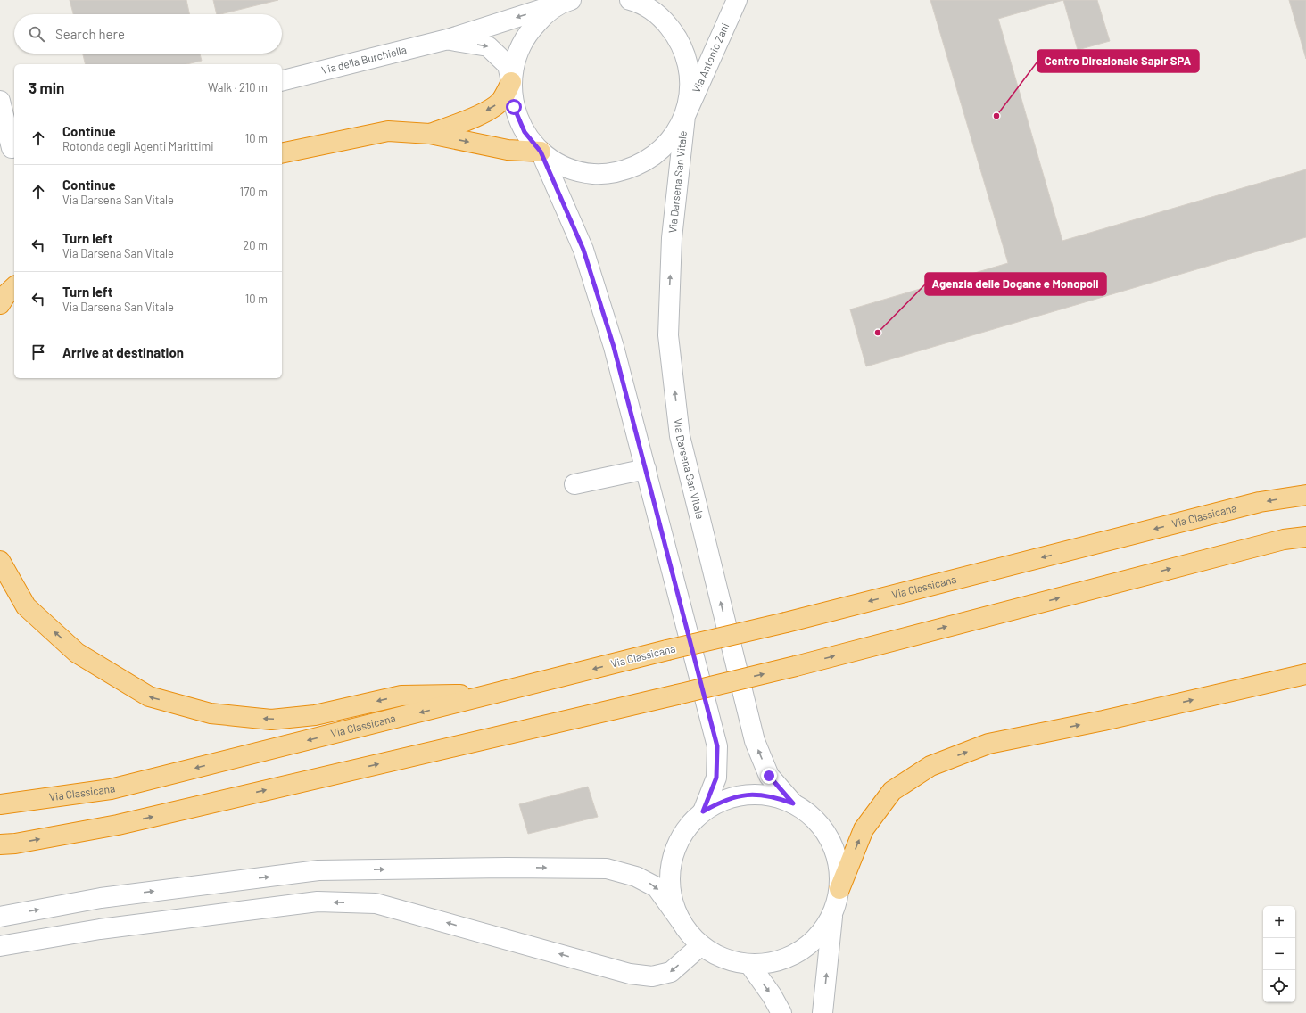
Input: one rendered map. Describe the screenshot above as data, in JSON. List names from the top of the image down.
{
  "streets": {
    "highway": ["Via Classicana"],
    "street": ["Via Antonio Zani", "Via della Burchiella", "Via Darsena San Vitale"]
  },
  "crossings": [
    ["Via Antonio Zani", "Via Darsena San Vitale"]
  ],
  "places": ["Centro Direzionale Sapir SPA", "Agenzia delle Dogane e Monopoli"],
  "page": {
    "search": "Search here",
    "heading": ["3 min", "Walk · 210 m"],
    "list": [
      ["Continue", "Rotonda degli Agenti Marittimi", "10 m"],
      ["Continue", "Via Darsena San Vitale", "170 m"],
      ["Turn left", "Via Darsena San Vitale", "20 m"],
      ["Turn left", "Via Darsena San Vitale", "10 m"],
      "Arrive at destination"
    ],
    "map_buttons": ["+", "−"]
  }
}
